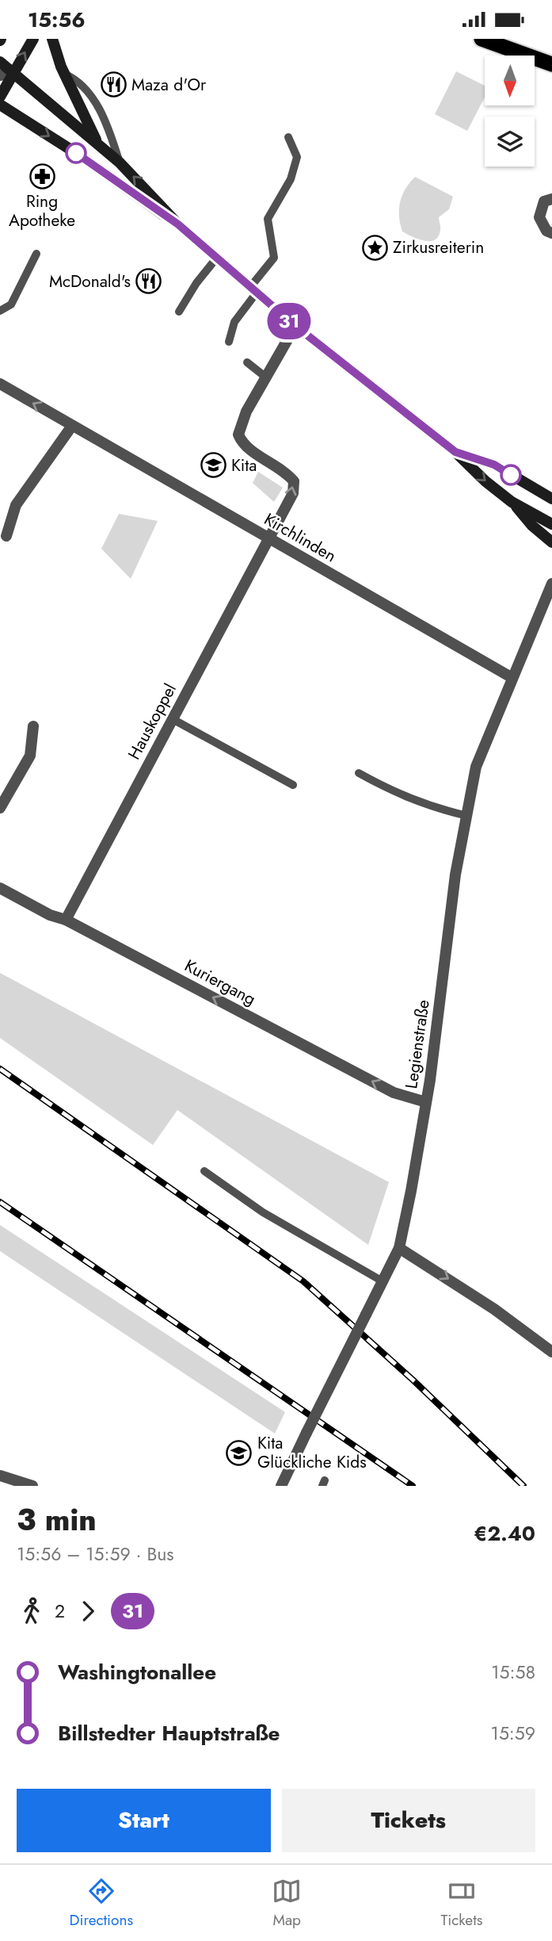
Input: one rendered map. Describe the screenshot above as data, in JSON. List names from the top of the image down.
{
  "streets": {
    "street": [
      "Kirchlinden",
      "Hauskoppel",
      "Kuriergang",
      "Legienstraße"
    ]
  },
  "crossings": [
    ["Kirchlinden", "Hauskoppel"],
    ["Kirchlinden", "Legienstraße"],
    ["Hauskoppel", "Kuriergang"],
    ["Kuriergang", "Legienstraße"]
  ],
  "one_way": ["Kuriergang"],
  "places": {
    "restaurant": ["Maza d'Or", "McDonald's"],
    "pharmacy": ["Ring Apotheke"],
    "place": ["Zirkusreiterin"],
    "school or university": ["Kita", "Kita Glückliche Kids"]
  },
  "lines": ["bus line 31"],
  "north": "bottom",
  "page": {
    "status": "15:56",
    "on_map": "31",
    "heading": ["3 min", "15:56 – 15:59 · Bus", "€2.40"],
    "legs": ["2", "31"],
    "list": [
      {
        "name": "Washingtonallee",
        "value": "15:58"
      },
      {
        "name": "Billstedter Hauptstraße",
        "value": "15:59"
      }
    ],
    "buttons": ["Start", "Tickets"],
    "tabs": ["Directions", "Map", "Tickets"]
  }
}
